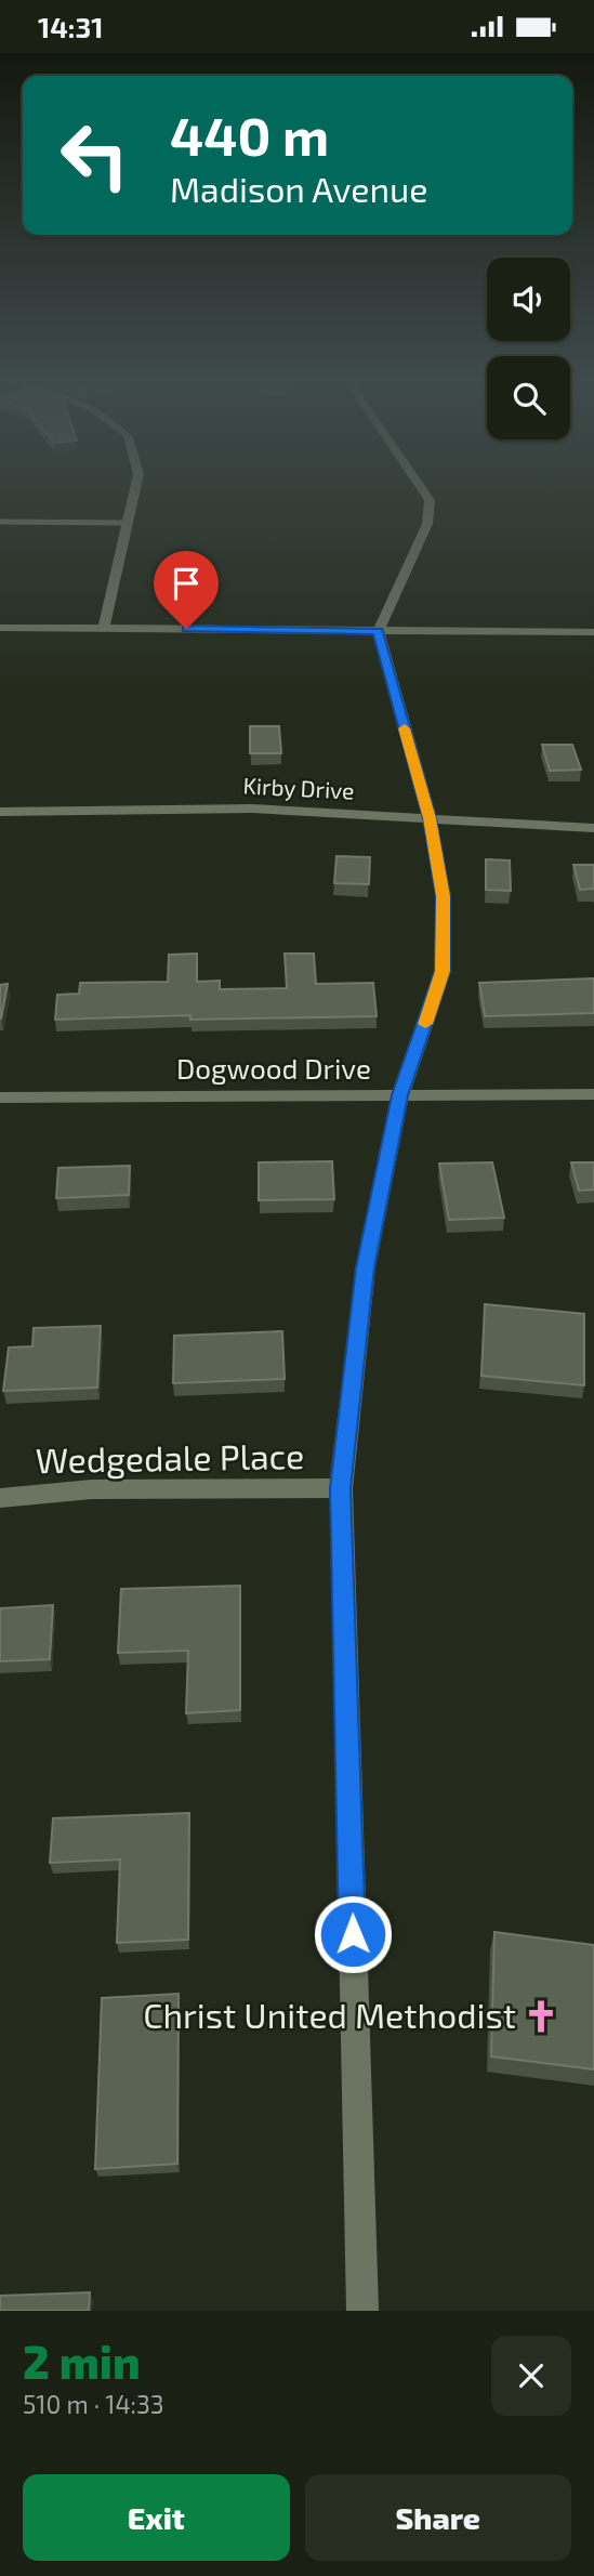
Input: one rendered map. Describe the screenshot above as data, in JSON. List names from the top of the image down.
{
  "streets": {
    "street": ["Kirby Drive", "Dogwood Drive", "Wedgedale Place"]
  },
  "places": {
    "church": ["Christ United Methodist"]
  },
  "page": {
    "status": "14:31",
    "turn": ["440 m", "Madison Avenue"],
    "heading": ["2 min", "510 m · 14:33"],
    "buttons": ["Exit", "Share"]
  }
}
